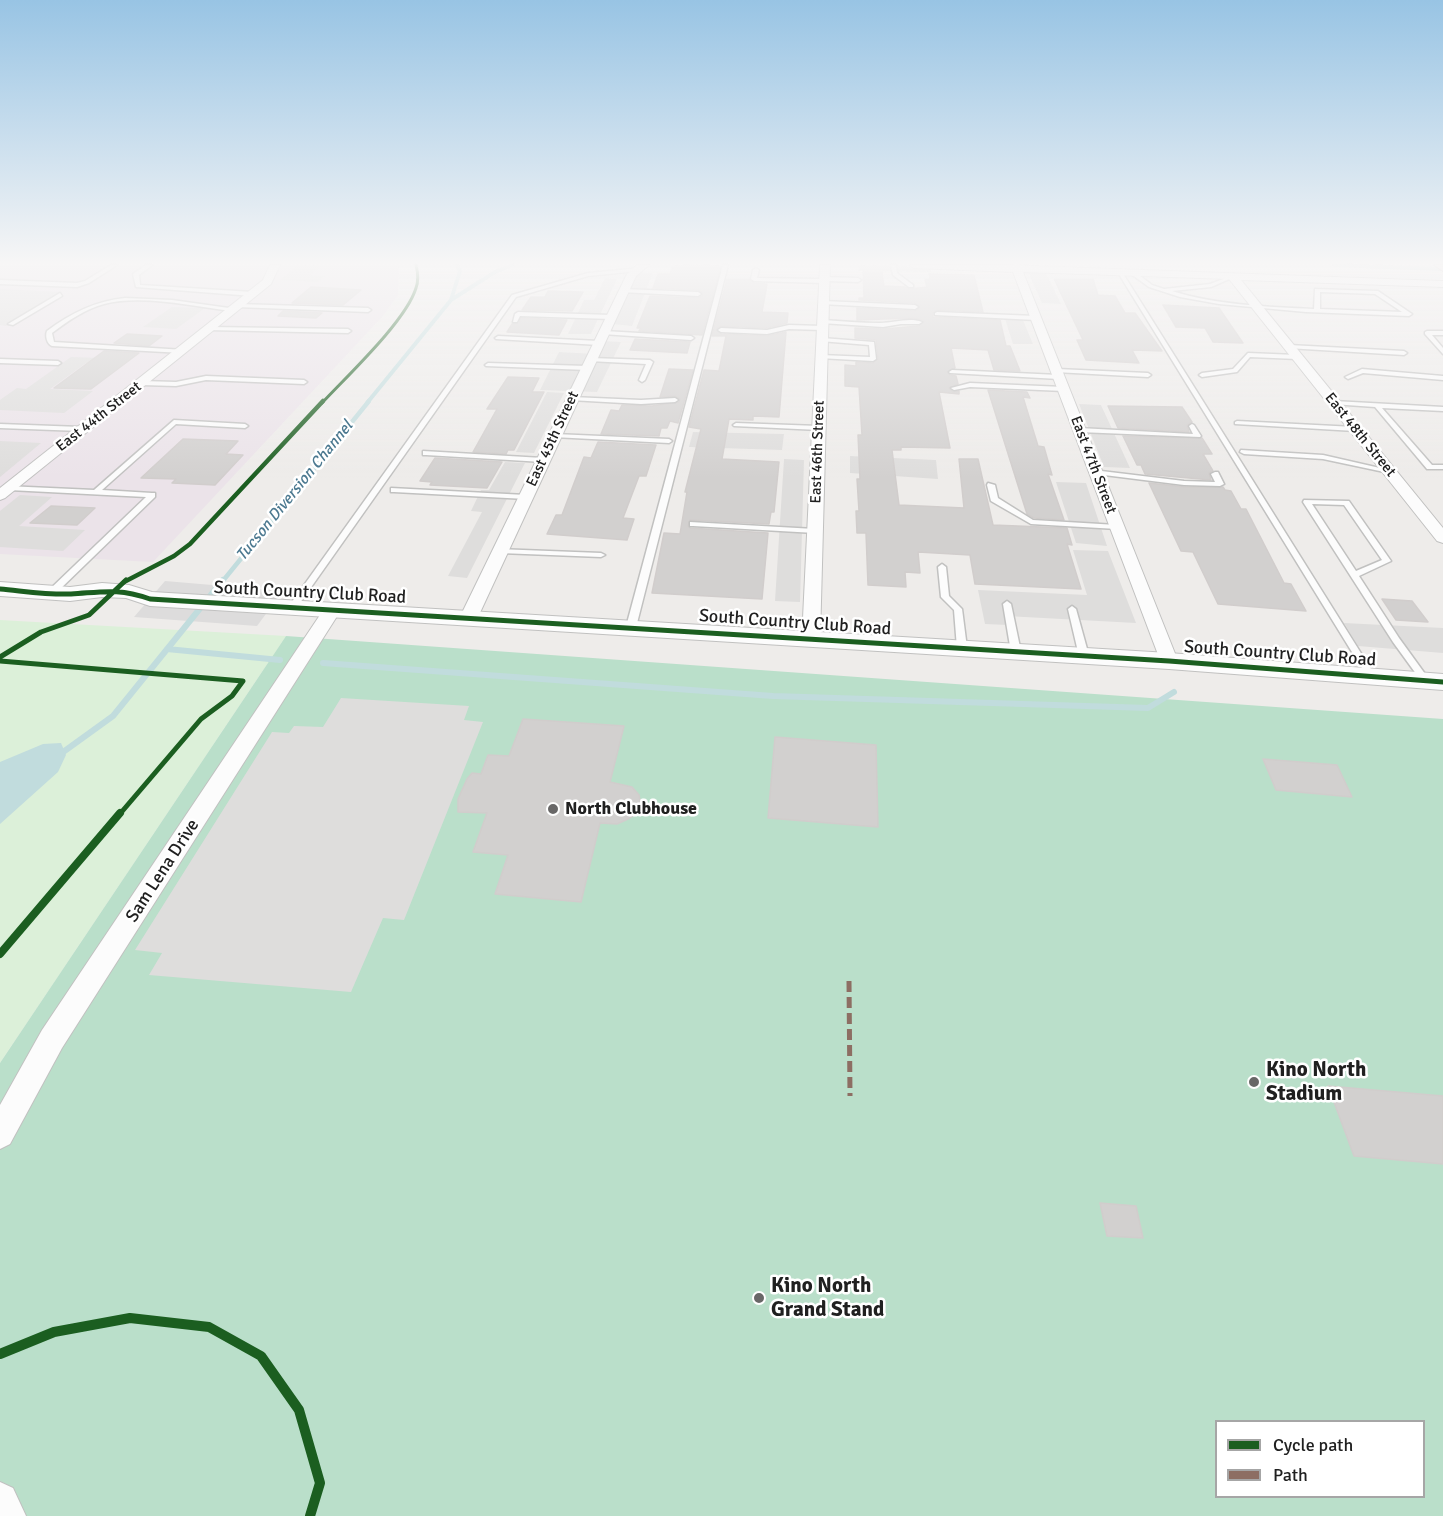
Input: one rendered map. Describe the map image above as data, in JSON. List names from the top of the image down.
{
  "streets": {
    "street": [
      "East 44th Street",
      "East 48th Street",
      "East 45th Street",
      "East 46th Street",
      "East 47th Street",
      "South Country Club Road",
      "Sam Lena Drive"
    ]
  },
  "crossings": [
    ["East 45th Street", "South Country Club Road"],
    ["East 46th Street", "South Country Club Road"],
    ["East 47th Street", "South Country Club Road"],
    ["South Country Club Road", "Sam Lena Drive"]
  ],
  "water": ["Tucson Diversion Channel"],
  "places": ["North Clubhouse", "Kino North Stadium", "Kino North Grand Stand"],
  "legend": ["Cycle path", "Path"]
}
